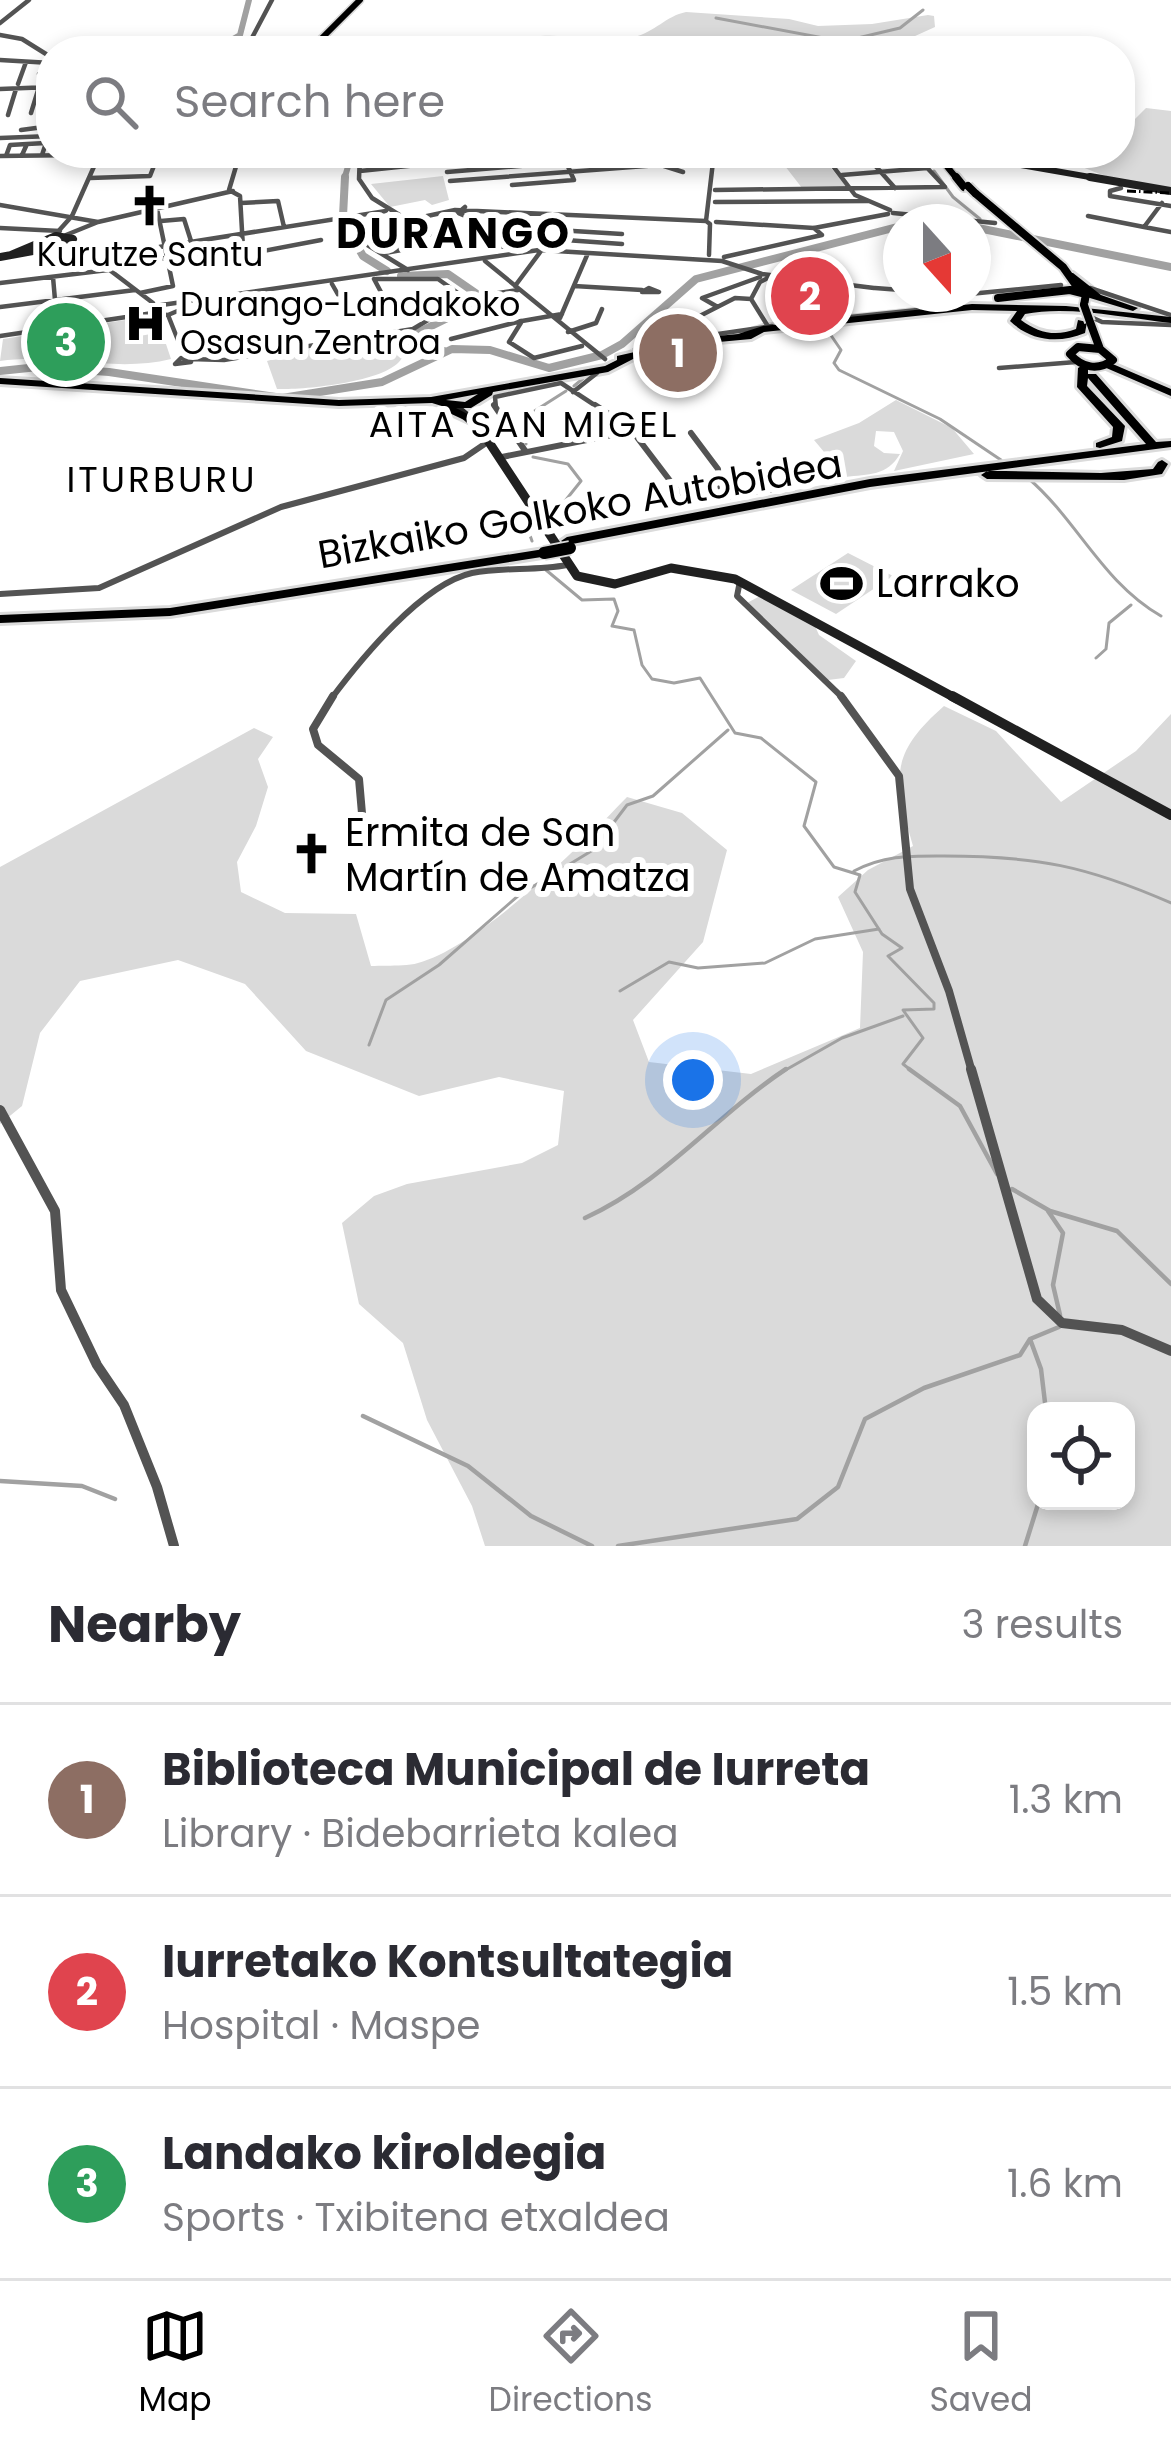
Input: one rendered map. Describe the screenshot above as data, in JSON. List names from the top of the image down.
{
  "streets": {
    "highway": ["Bizkaiko Golkoko Autobidea"]
  },
  "districts": ["DURANGO", "AITA SAN MIGEL", "ITURBURU"],
  "places": {
    "church": ["Kurutze Santu", "Ermita de San Martín de Amatza"],
    "hospital": ["Durango-Landakoko Osasun Zentroa"],
    "sports": ["Larrako"]
  },
  "north": "bottom",
  "page": {
    "search": "Search here",
    "pins": ["2", "3", "1"],
    "heading": ["Nearby", "3 results"],
    "list": [
      {
        "mark": "1",
        "name": "Biblioteca Municipal de Iurreta",
        "note": "Library · Bidebarrieta kalea",
        "value": "1.3 km"
      },
      {
        "mark": "2",
        "name": "Iurretako Kontsultategia",
        "note": "Hospital · Maspe",
        "value": "1.5 km"
      },
      {
        "mark": "3",
        "name": "Landako kiroldegia",
        "note": "Sports · Txibitena etxaldea",
        "value": "1.6 km"
      }
    ],
    "nav": ["Map", "Directions", "Saved"]
  }
}
